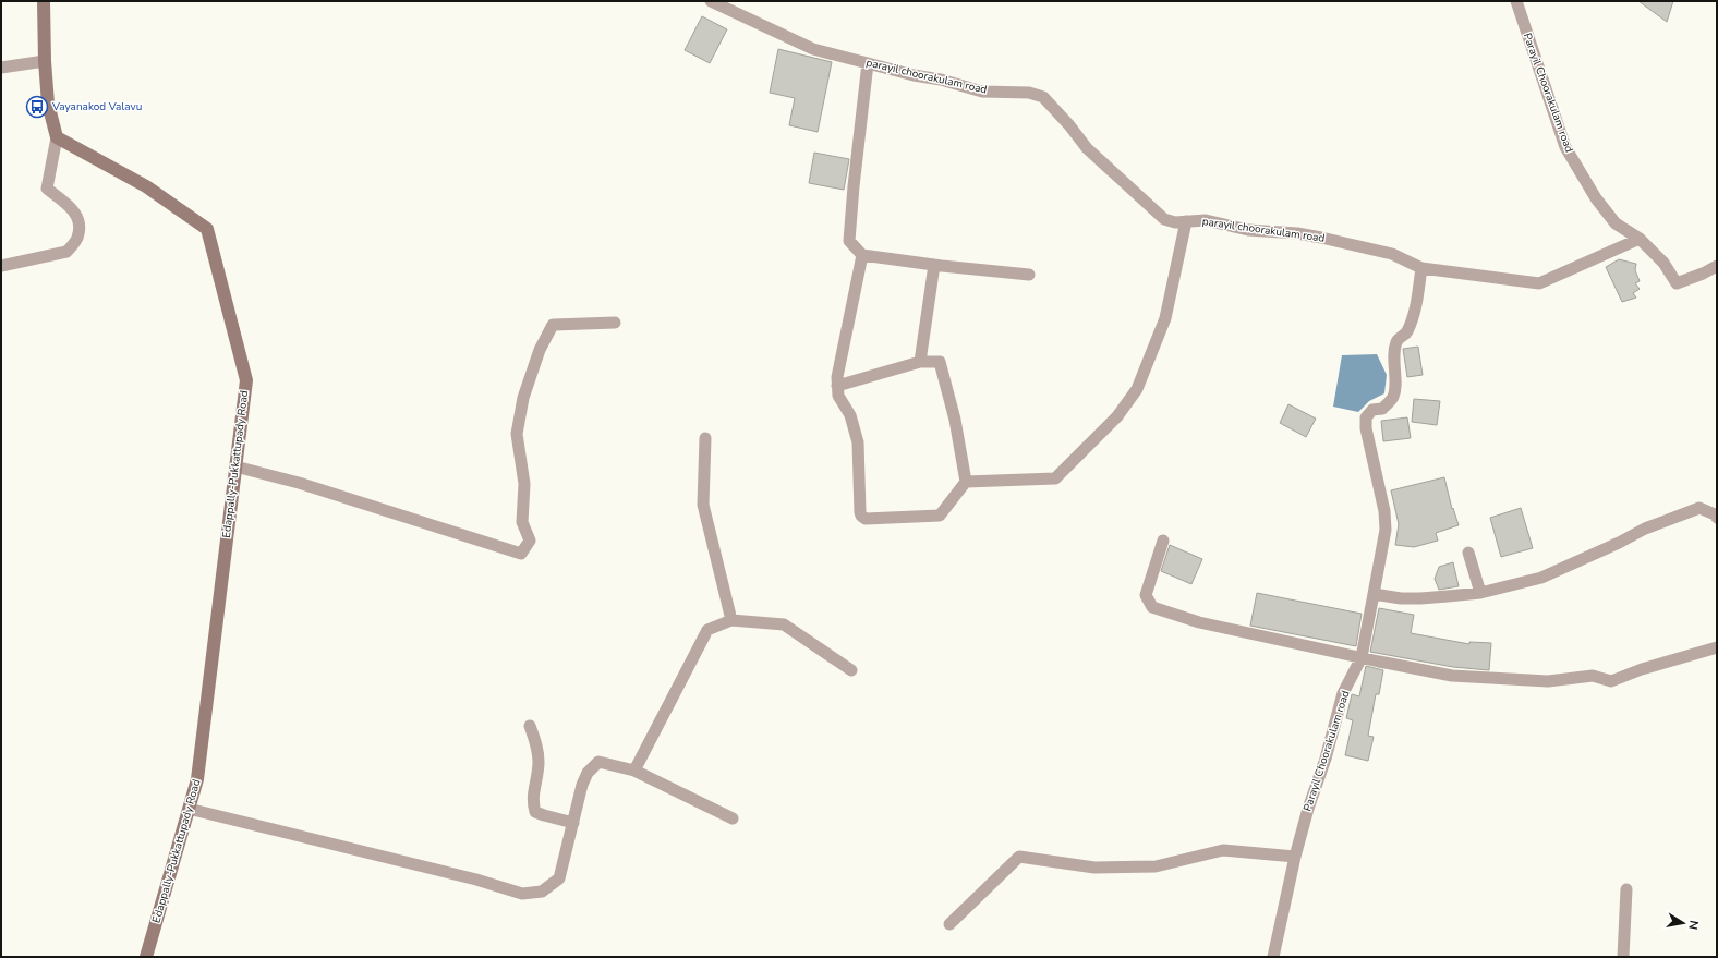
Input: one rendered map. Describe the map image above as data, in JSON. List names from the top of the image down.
{
  "streets": {
    "main road": ["Edappally-Pukkattupady Road"],
    "street": ["parayil choorakulam road", "Parayil Choorakulam road"]
  },
  "crossings": [
    ["parayil choorakulam road", "Parayil Choorakulam road"]
  ],
  "places": {
    "bus stop": ["Vayanakod Valavu"]
  },
  "north": "right"
}
